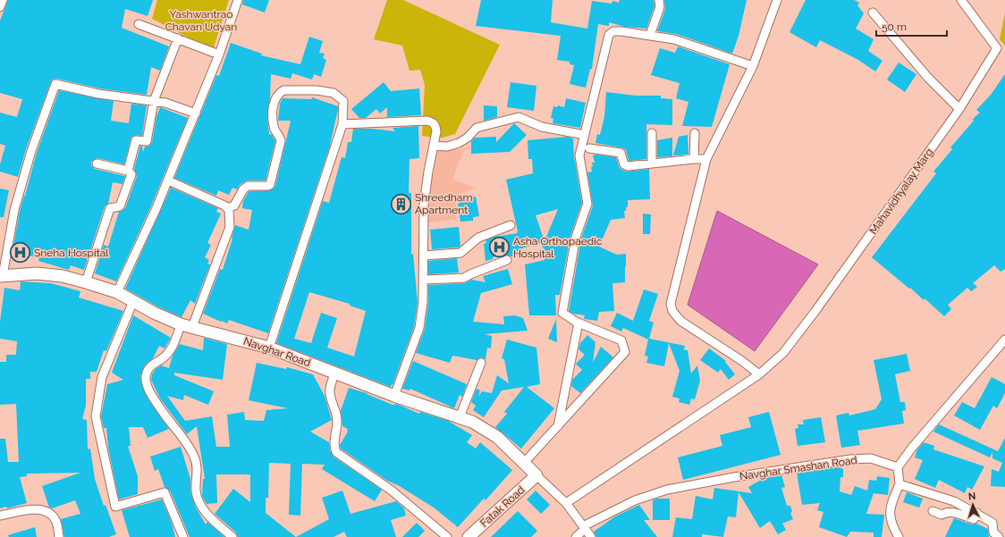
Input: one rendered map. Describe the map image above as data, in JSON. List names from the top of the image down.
{
  "streets": {
    "main road": ["Navghar Road", "Fatak Road"],
    "street": ["Mahavidhyalay Marg", "Navghar Smashan Road"]
  },
  "crossings": [
    ["Navghar Road", "Fatak Road"]
  ],
  "parks": ["Yashwantrao Chavan Udyan"],
  "places": {
    "building": ["Shreedham Apartment"],
    "hospital": ["Asha Orthopaedic Hospital", "Sneha Hospital"]
  },
  "scale_bar": "50 m",
  "north": "top"
}
